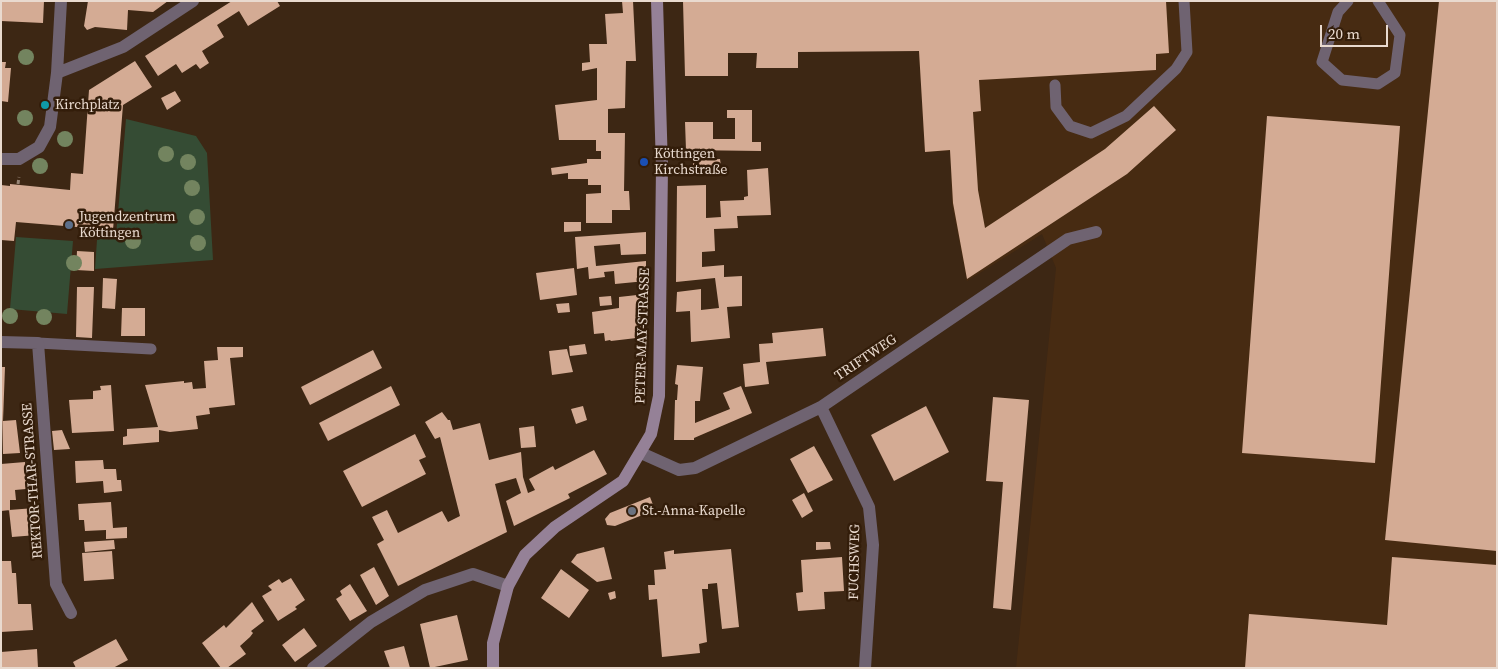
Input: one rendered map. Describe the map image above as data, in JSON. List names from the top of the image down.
{
  "streets": {
    "main road": ["PETER-MAY-STRASSE"],
    "street": ["TRIFTWEG", "REKTOR-THAR-STRASSE", "FUCHSWEG"]
  },
  "crossings": [
    ["PETER-MAY-STRASSE", "TRIFTWEG"],
    ["TRIFTWEG", "FUCHSWEG"]
  ],
  "places": [
    "Kirchplatz",
    "Köttingen Kirchstraße",
    "Jugendzentrum Köttingen",
    "St.-Anna-Kapelle"
  ],
  "scale_bar": "20 m"
}
